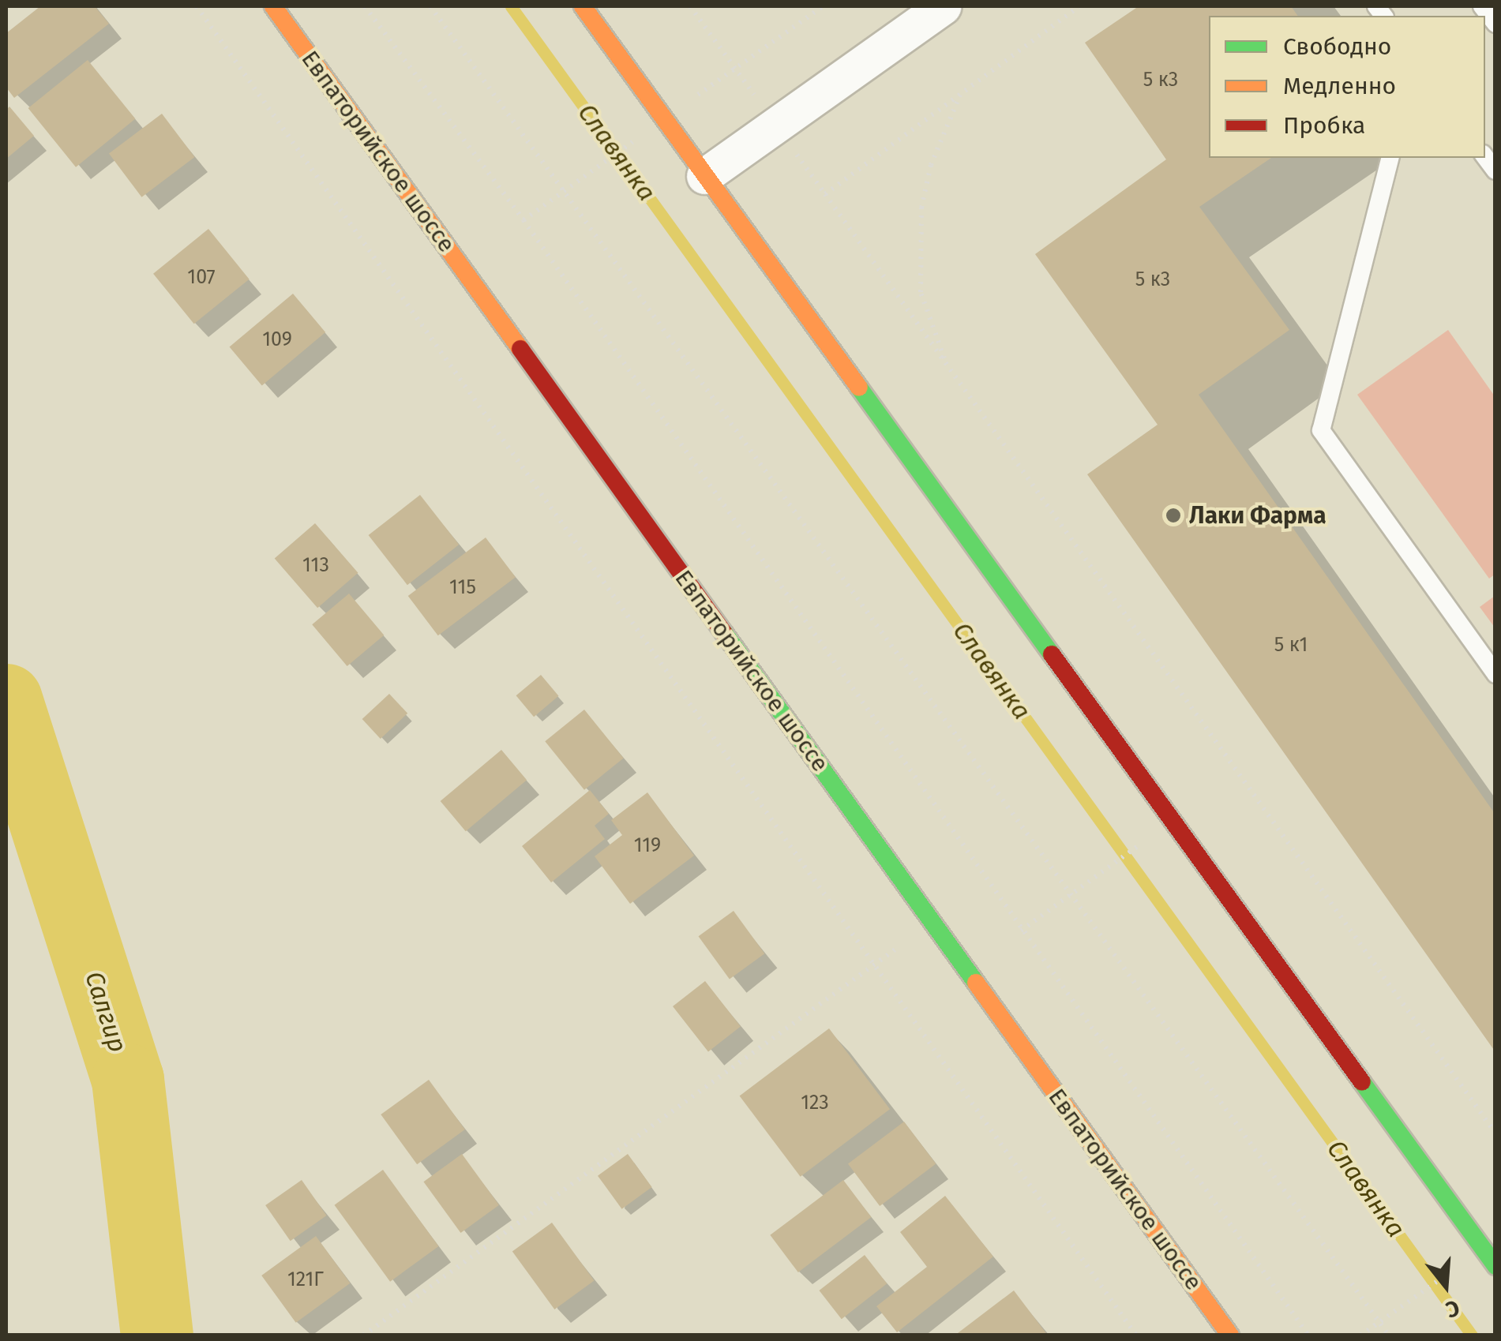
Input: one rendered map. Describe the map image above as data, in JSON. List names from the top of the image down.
{
  "streets": {
    "main road": ["Евпаторийское шоссе"]
  },
  "water": ["Славянка", "Салгир"],
  "places": ["Лаки Фарма"],
  "house_numbers": [
    "5 к3",
    "107",
    "5 к3",
    "109",
    "113",
    "115",
    "5 к1",
    "119",
    "123",
    "121Г"
  ],
  "legend": ["Свободно", "Медленно", "Пробка"],
  "north": "bottom"
}
